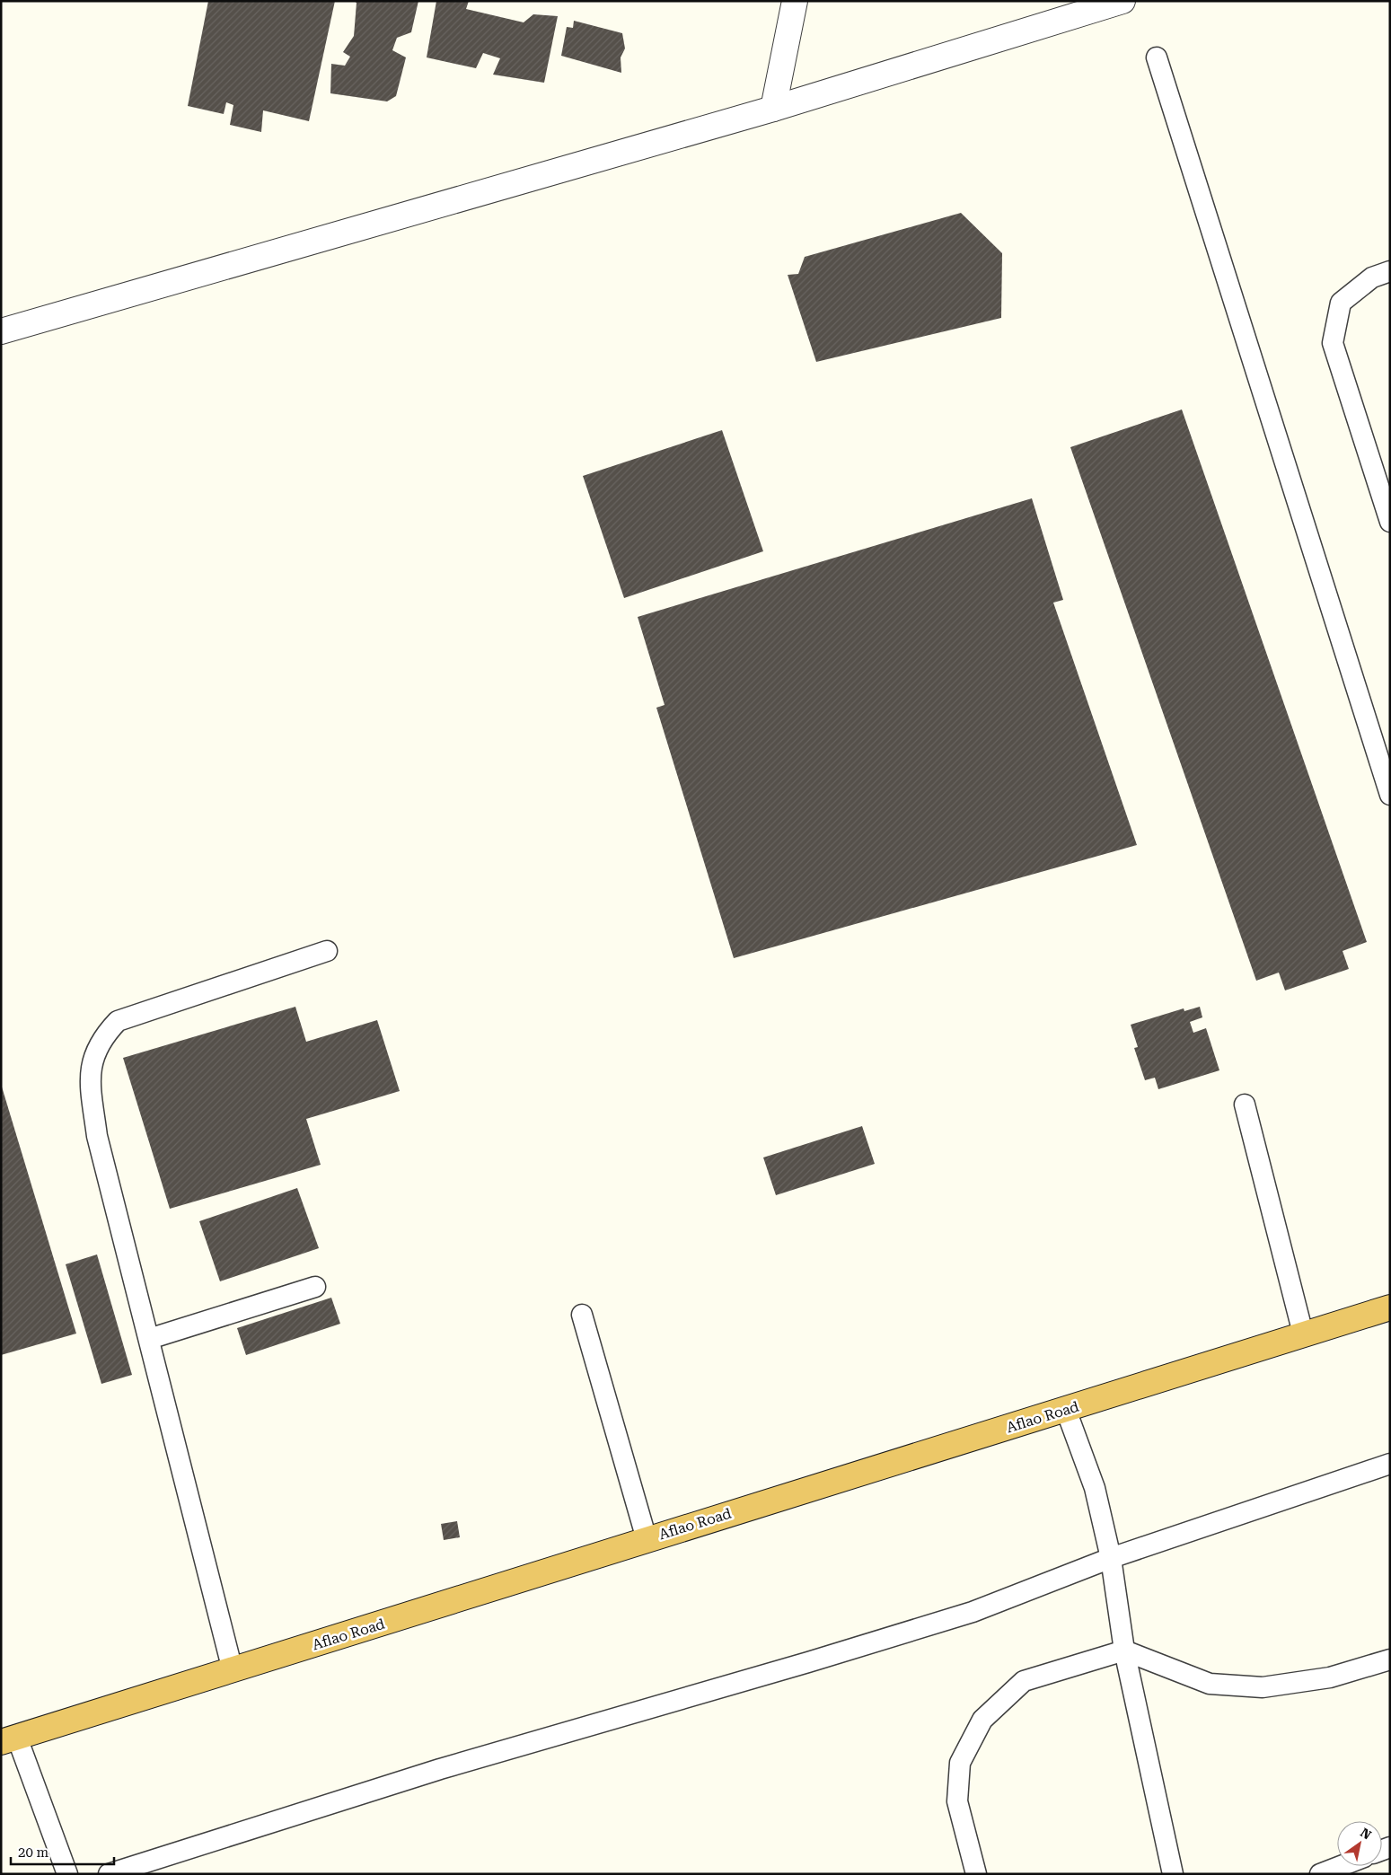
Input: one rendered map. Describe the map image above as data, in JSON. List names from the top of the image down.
{
  "streets": {
    "highway": ["Aflao Road"]
  },
  "scale_bar": "20 m",
  "north": "top right"
}
